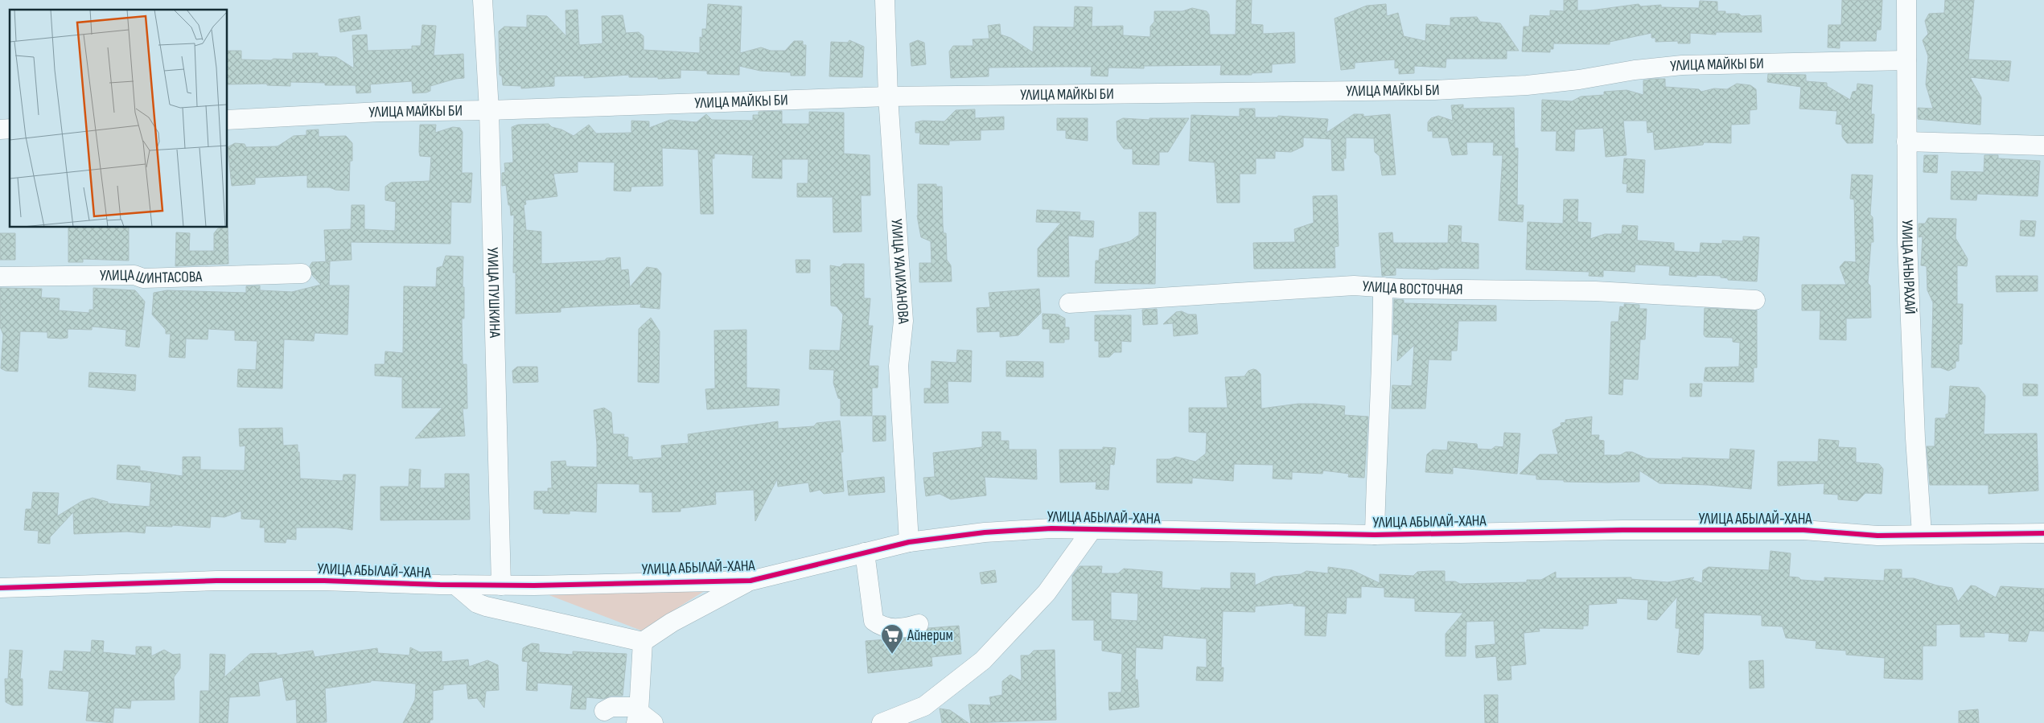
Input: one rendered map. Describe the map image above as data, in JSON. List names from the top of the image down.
{
  "streets": {
    "street": [
      "УЛИЦА МАЙКЫ БИ",
      "УЛИЦА АНЫРАХАЙ",
      "УЛИЦА УАЛИХАНОВА",
      "УЛИЦА ШИНТАСОВА",
      "УЛИЦА ВОСТОЧНАЯ",
      "УЛИЦА ПУШКИНА",
      "УЛИЦА АБЫЛАЙ-ХАНА"
    ]
  },
  "crossings": [
    ["УЛИЦА МАЙКЫ БИ", "УЛИЦА АНЫРАХАЙ"],
    ["УЛИЦА МАЙКЫ БИ", "УЛИЦА УАЛИХАНОВА"],
    ["УЛИЦА МАЙКЫ БИ", "УЛИЦА ПУШКИНА"],
    ["УЛИЦА АНЫРАХАЙ", "УЛИЦА АБЫЛАЙ-ХАНА"],
    ["УЛИЦА УАЛИХАНОВА", "УЛИЦА АБЫЛАЙ-ХАНА"],
    ["УЛИЦА ПУШКИНА", "УЛИЦА АБЫЛАЙ-ХАНА"]
  ],
  "places": {
    "supermarket": ["Айнерим"]
  }
}
